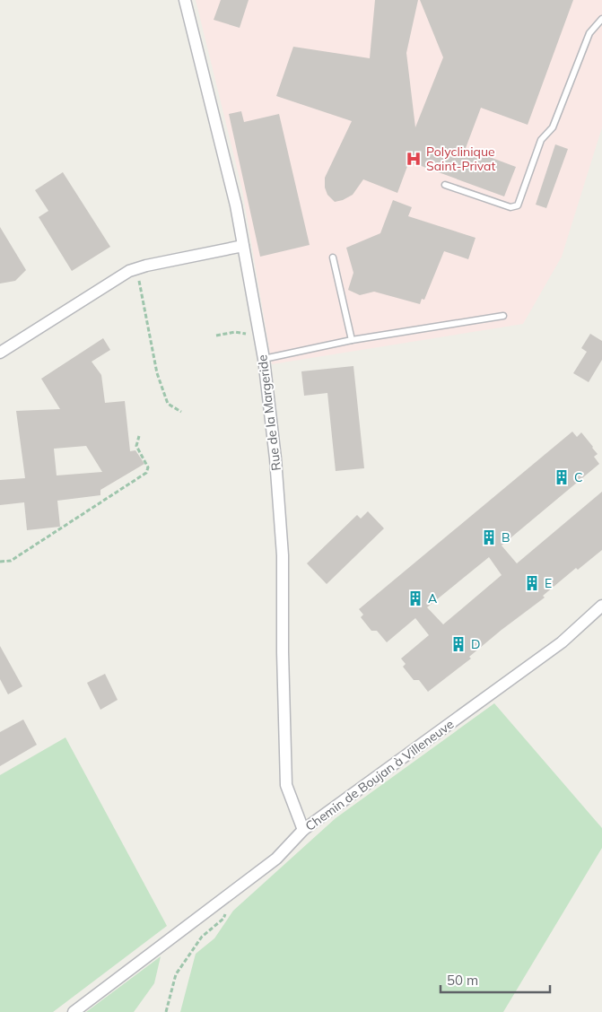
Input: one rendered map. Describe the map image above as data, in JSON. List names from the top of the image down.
{
  "streets": {
    "street": ["Rue de la Margeride", "Chemin de Boujan à Villeneuve"]
  },
  "crossings": [
    ["Rue de la Margeride", "Chemin de Boujan à Villeneuve"]
  ],
  "places": {
    "hospital": ["Polyclinique Saint-Privat"],
    "building": [
      "C",
      "B",
      "E",
      "A",
      "D"
    ]
  },
  "scale_bar": "50 m"
}
